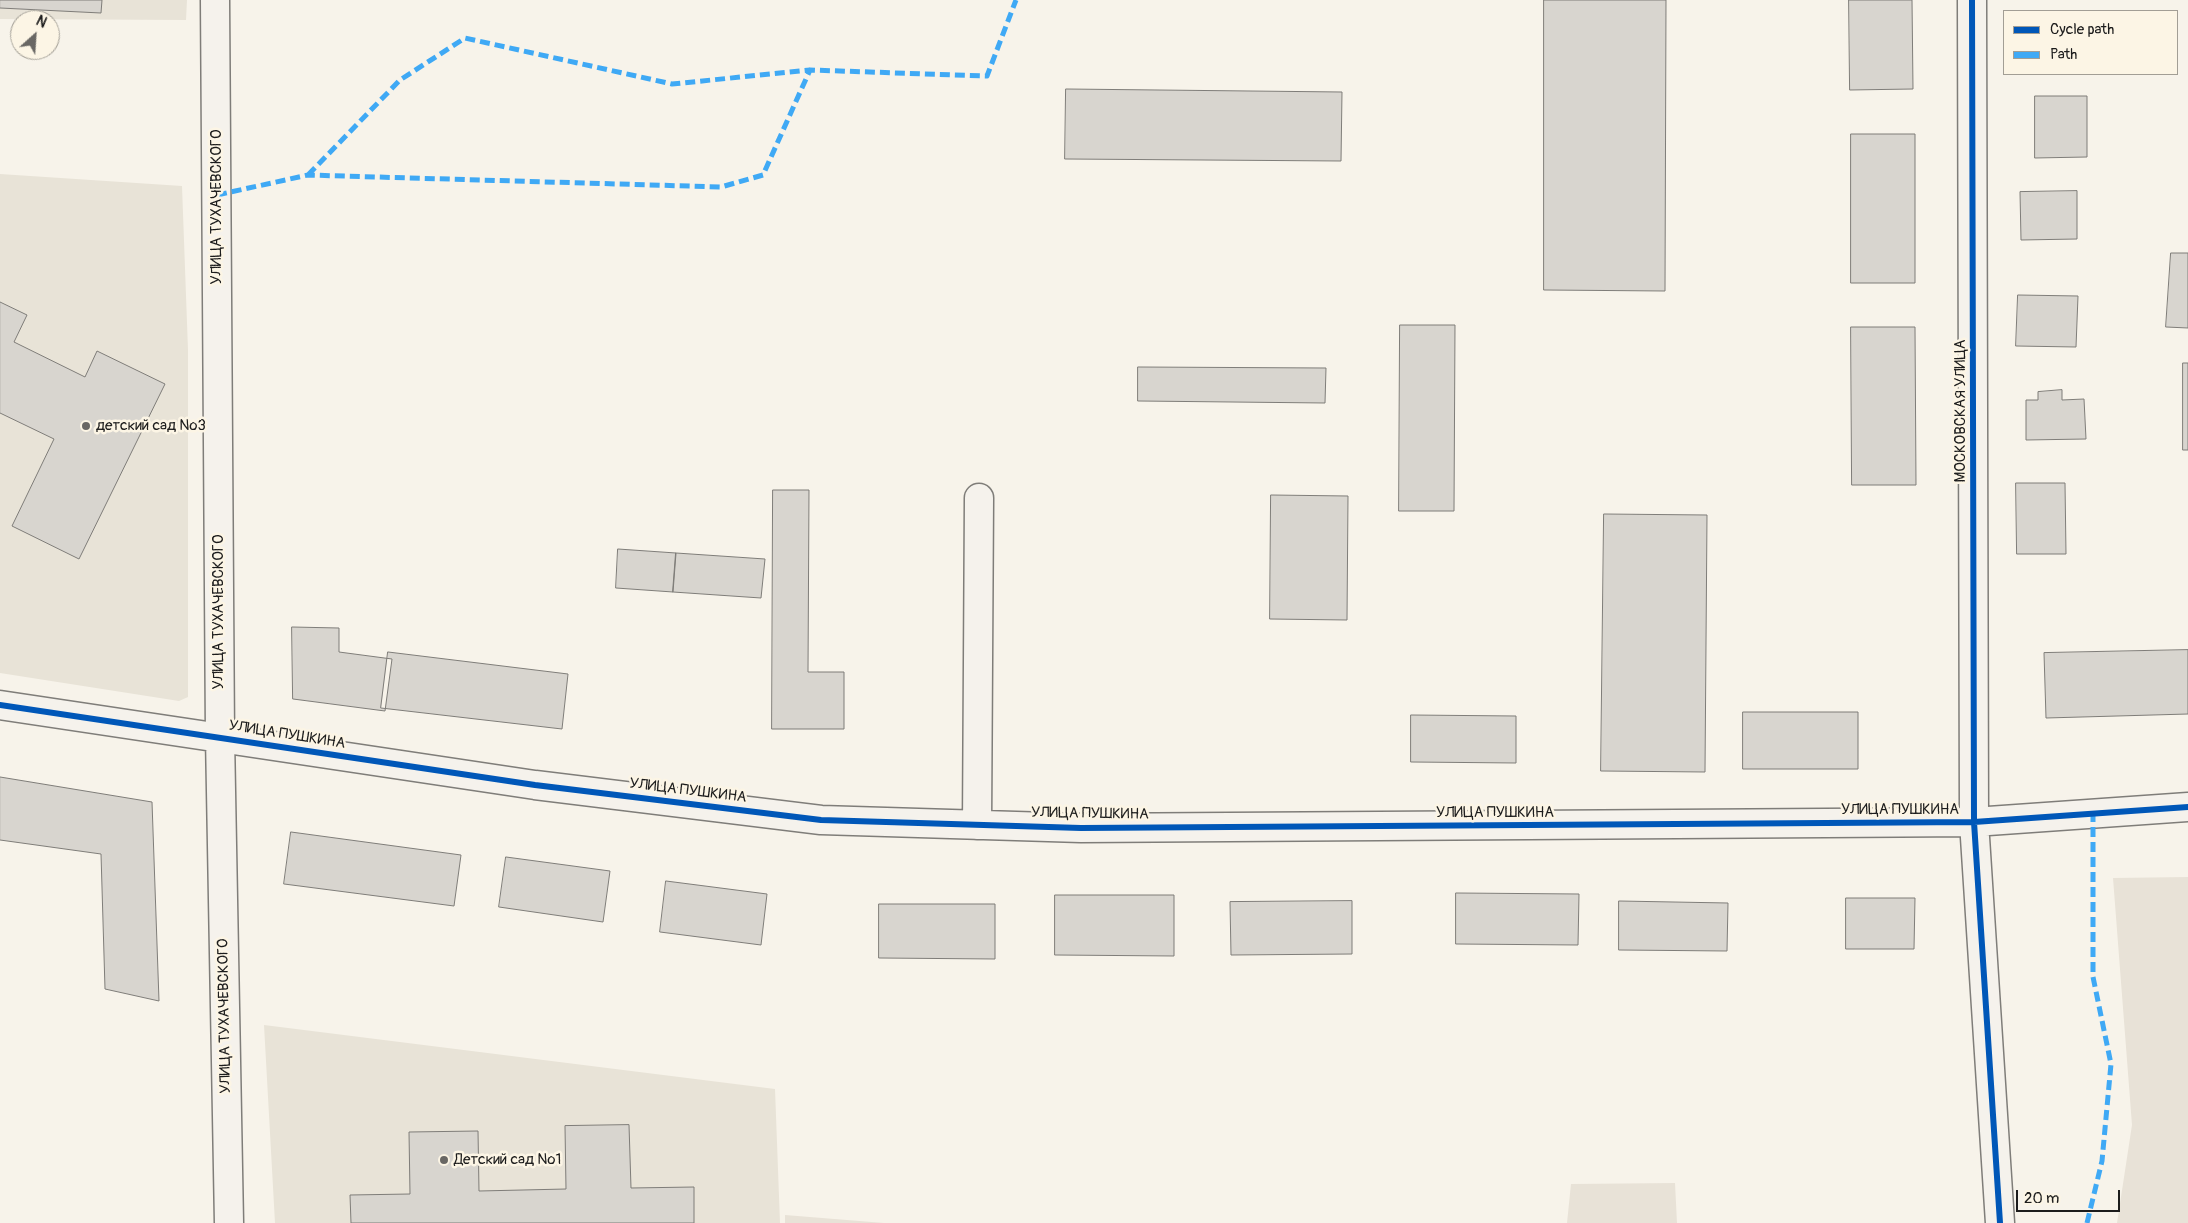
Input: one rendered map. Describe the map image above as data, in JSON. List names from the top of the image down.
{
  "streets": {
    "street": ["УЛИЦА ТУХАЧЕВСКОГО", "МОСКОВСКАЯ УЛИЦА", "УЛИЦА ПУШКИНА"]
  },
  "crossings": [
    ["УЛИЦА ТУХАЧЕВСКОГО", "УЛИЦА ПУШКИНА"],
    ["МОСКОВСКАЯ УЛИЦА", "УЛИЦА ПУШКИНА"]
  ],
  "places": ["детский сад №3", "Детский сад №1"],
  "legend": ["Cycle path", "Path"],
  "scale_bar": "20 m",
  "north": "top right"
}
